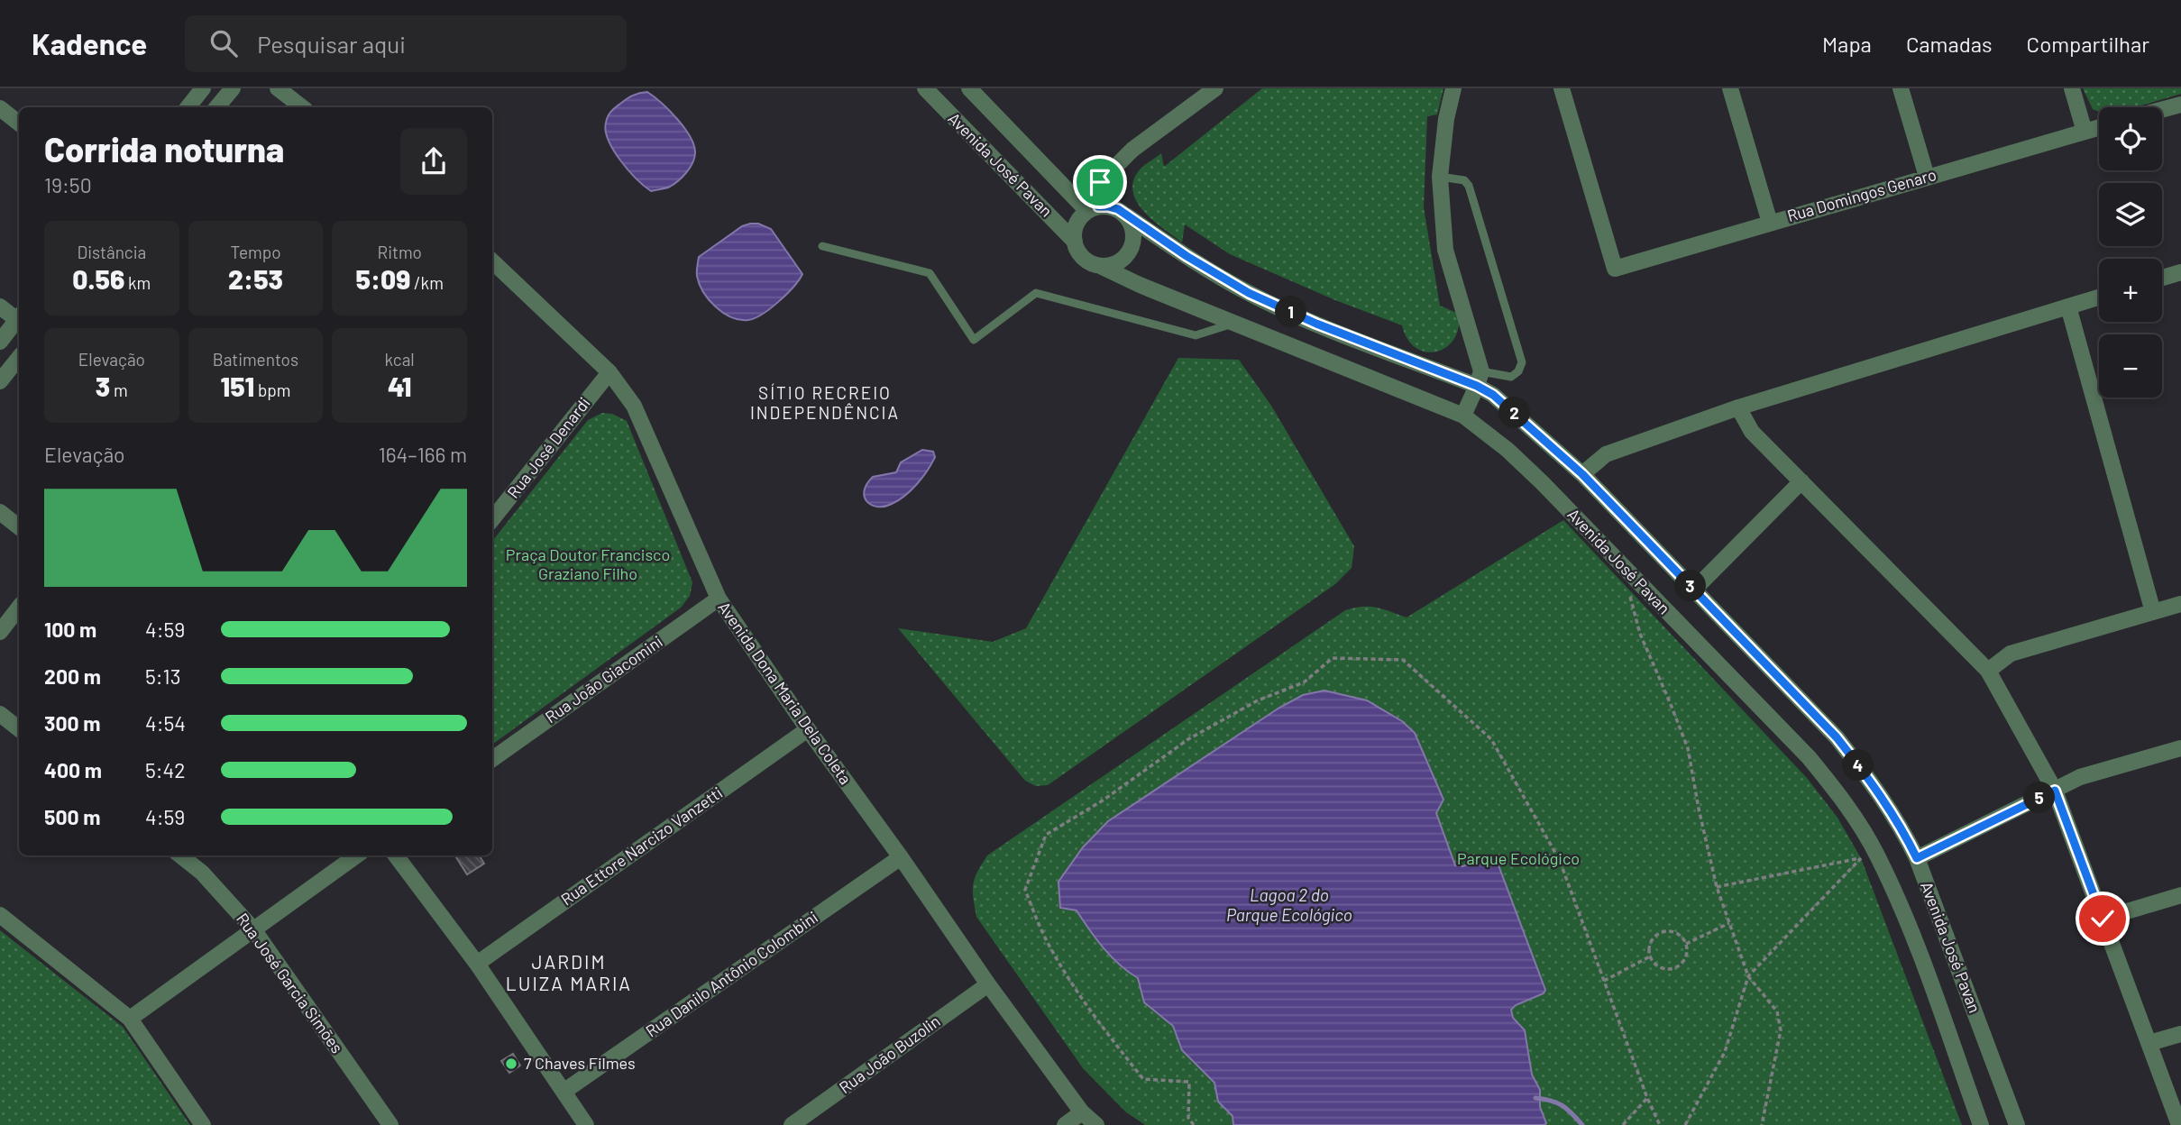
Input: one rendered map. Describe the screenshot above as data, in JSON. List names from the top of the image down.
{
  "streets": {
    "street": [
      "Avenida José Pavan",
      "Rua Domingos Genaro",
      "Rua José Denardi",
      "Rua João Giacomini",
      "Avenida Dona Maria Dela Coleta",
      "Rua Ettore Narcizo Vanzetti",
      "Rua Danilo Antônio Colombini",
      "Rua José Garcia Simões",
      "Rua João Buzolin"
    ]
  },
  "crossings": [
    ["Rua José Denardi", "Avenida Dona Maria Dela Coleta"],
    ["Rua João Giacomini", "Avenida Dona Maria Dela Coleta"],
    ["Avenida Dona Maria Dela Coleta", "Rua Ettore Narcizo Vanzetti"],
    ["Avenida Dona Maria Dela Coleta", "Rua Danilo Antônio Colombini"],
    ["Avenida Dona Maria Dela Coleta", "Rua João Buzolin"]
  ],
  "districts": ["SÍTIO RECREIO INDEPENDÊNCIA", "JARDIM LUIZA MARIA"],
  "water": ["Lagoa 2 do Parque Ecológico"],
  "parks": ["Praça Doutor Francisco Graziano Filho", "Parque Ecológico"],
  "places": ["7 Chaves Filmes"],
  "page": {
    "header": "Kadence",
    "search": "Pesquisar aqui",
    "nav": ["Mapa", "Camadas", "Compartilhar"],
    "map_buttons": ["+", "−"],
    "heading": ["Corrida noturna", "19:50"],
    "stats": [
      ["Distância", "0.56 km"],
      ["Tempo", "2:53"],
      ["Ritmo", "5:09 /km"],
      ["Elevação", "3 m"],
      ["Batimentos", "151 bpm"],
      ["kcal", "41"]
    ],
    "pins": [
      "1",
      "2",
      "3",
      "4",
      "5"
    ],
    "chart": ["Elevação", "164–166 m"],
    "list": [
      {
        "name": "100 m",
        "note": "4:59"
      },
      {
        "name": "200 m",
        "note": "5:13"
      },
      {
        "name": "300 m",
        "note": "4:54"
      },
      {
        "name": "400 m",
        "note": "5:42"
      },
      {
        "name": "500 m",
        "note": "4:59"
      }
    ]
  }
}
